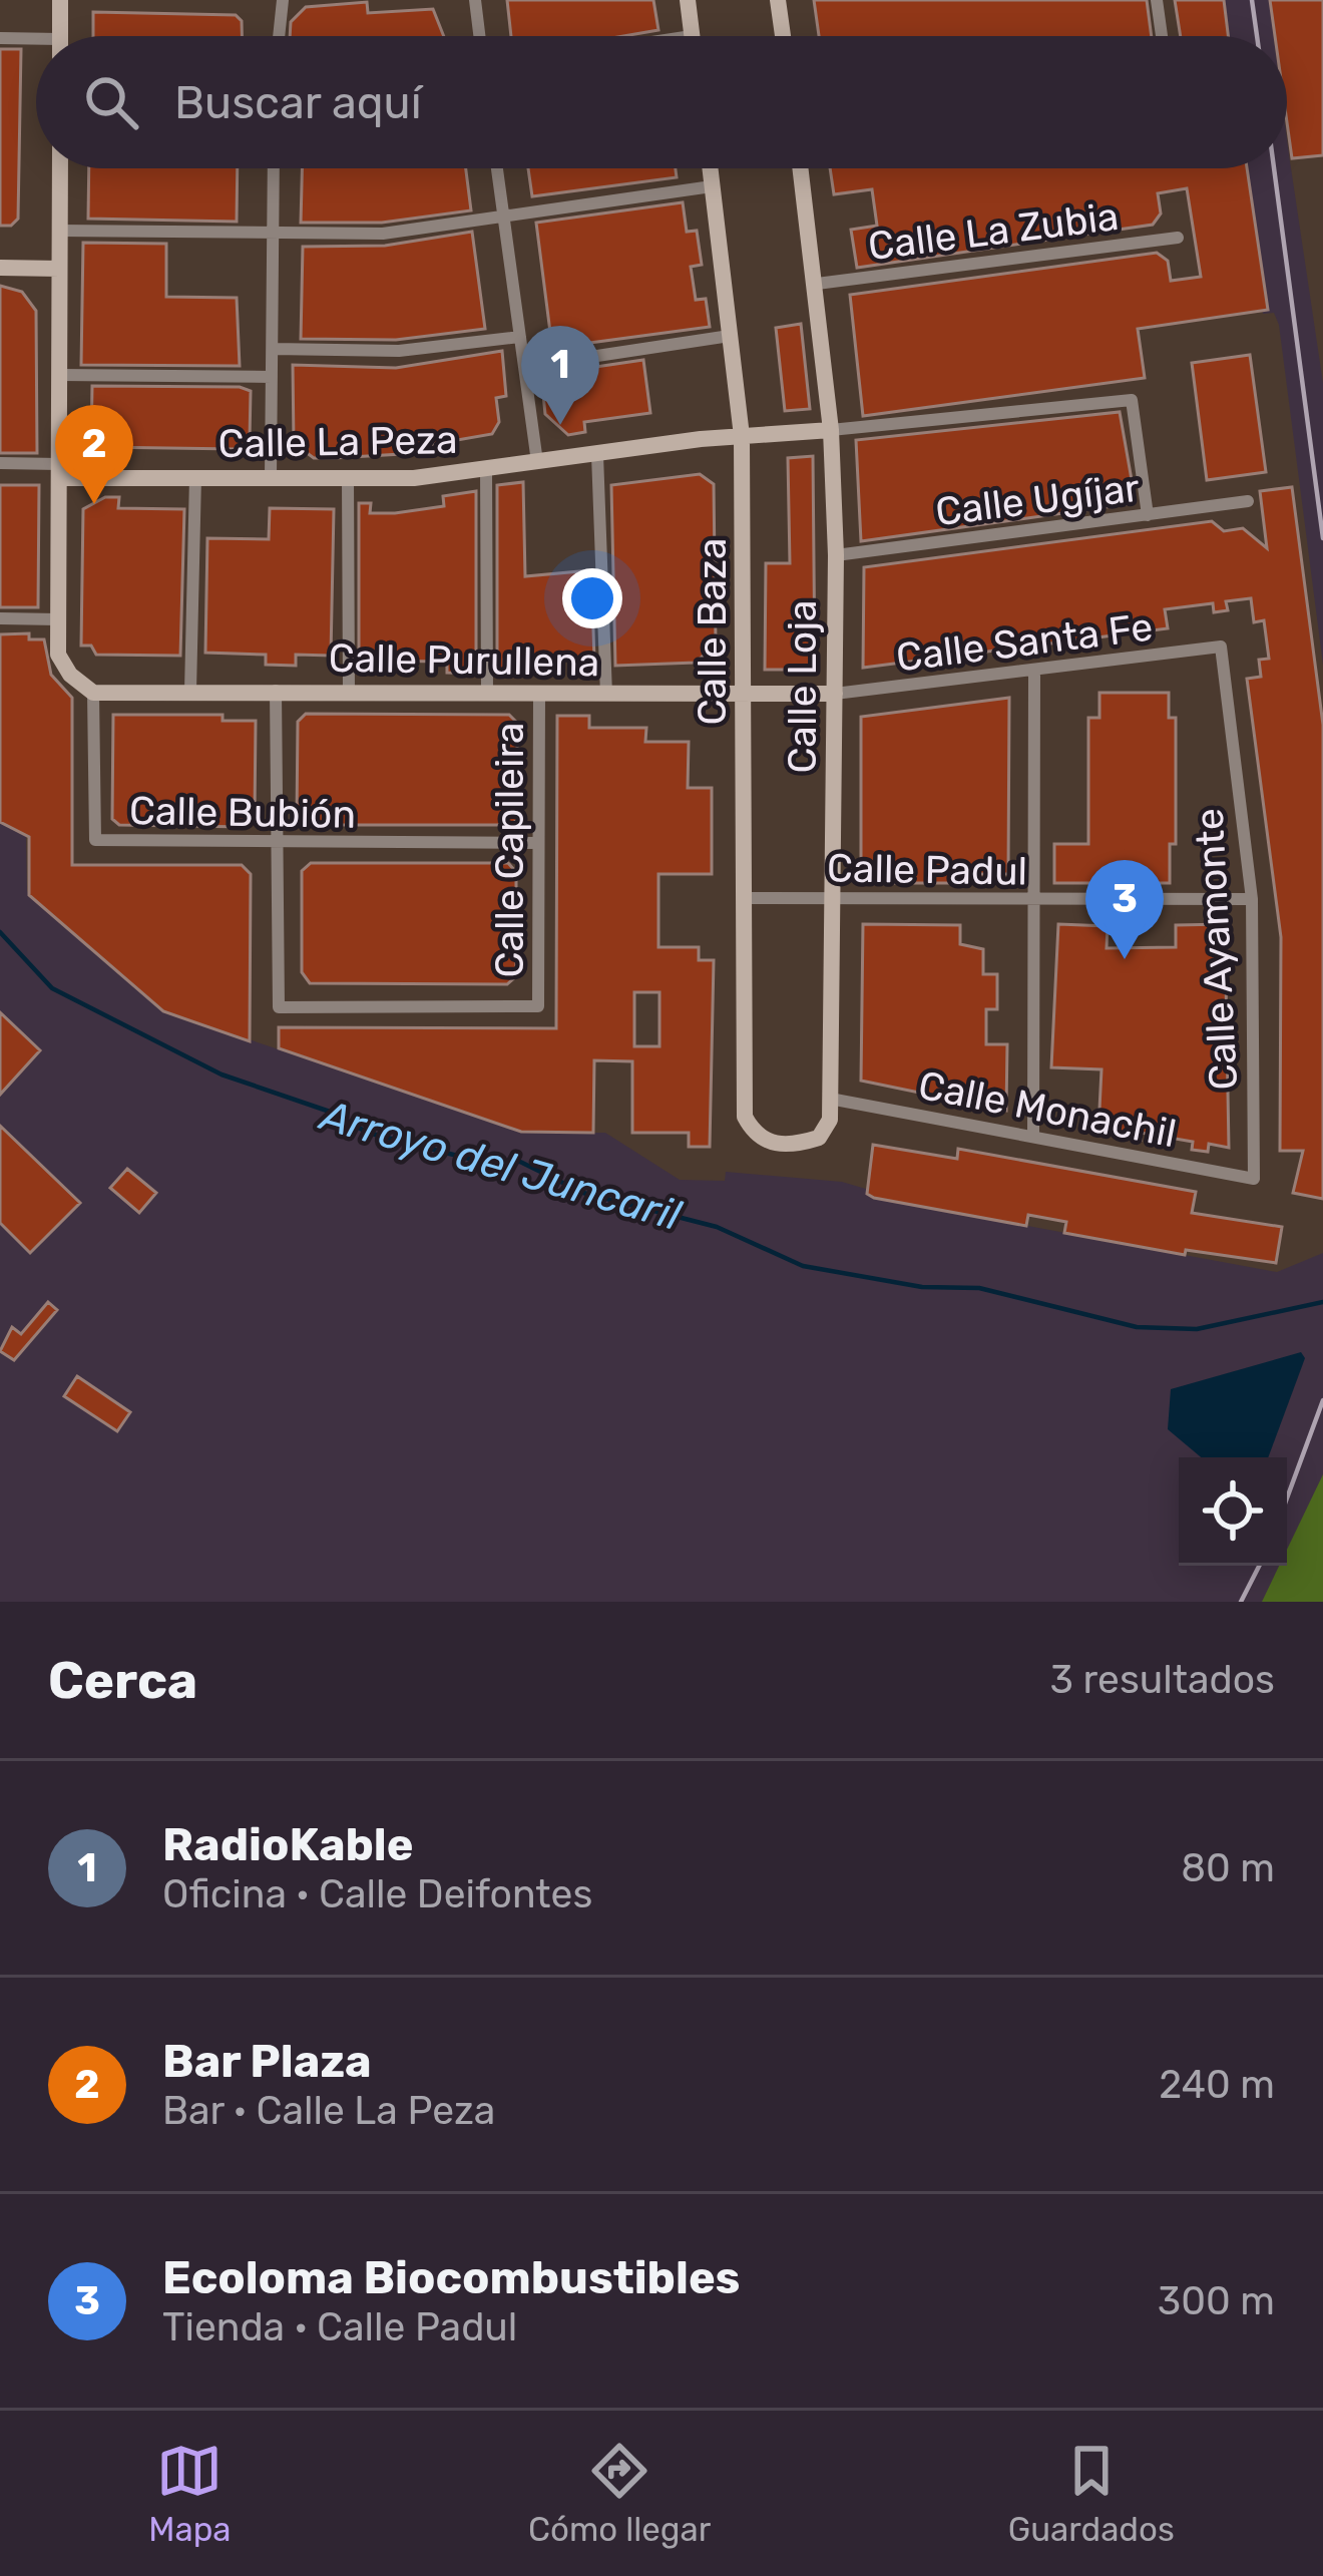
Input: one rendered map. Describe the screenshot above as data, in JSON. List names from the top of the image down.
{
  "streets": {
    "street": [
      "Calle La Zubia",
      "Calle La Peza",
      "Calle Ugíjar",
      "Calle Baza",
      "Calle Santa Fe",
      "Calle Purullena",
      "Calle Loja",
      "Calle Bubión",
      "Calle Capileira",
      "Calle Padul",
      "Calle Ayamonte",
      "Calle Monachil"
    ]
  },
  "crossings": [
    ["Calle La Zubia", "Calle Loja"],
    ["Calle La Peza", "Calle Baza"],
    ["Calle La Peza", "Calle Loja"],
    ["Calle Ugíjar", "Calle Loja"],
    ["Calle Baza", "Calle Purullena"],
    ["Calle Baza", "Calle Loja"],
    ["Calle Baza", "Calle Padul"],
    ["Calle Baza", "Calle Monachil"],
    ["Calle Santa Fe", "Calle Purullena"],
    ["Calle Santa Fe", "Calle Loja"],
    ["Calle Santa Fe", "Calle Ayamonte"],
    ["Calle Purullena", "Calle Loja"],
    ["Calle Purullena", "Calle Bubión"],
    ["Calle Purullena", "Calle Capileira"],
    ["Calle Loja", "Calle Padul"],
    ["Calle Loja", "Calle Monachil"],
    ["Calle Bubión", "Calle Capileira"],
    ["Calle Padul", "Calle Ayamonte"],
    ["Calle Ayamonte", "Calle Monachil"]
  ],
  "water": ["Arroyo del Juncaril"],
  "page": {
    "search": "Buscar aquí",
    "pins": ["1", "2", "3"],
    "heading": ["Cerca", "3 resultados"],
    "list": [
      {
        "mark": "1",
        "name": "RadioKable",
        "note": "Oficina · Calle Deifontes",
        "value": "80 m"
      },
      {
        "mark": "2",
        "name": "Bar Plaza",
        "note": "Bar · Calle La Peza",
        "value": "240 m"
      },
      {
        "mark": "3",
        "name": "Ecoloma Biocombustibles",
        "note": "Tienda · Calle Padul",
        "value": "300 m"
      }
    ],
    "nav": ["Mapa", "Cómo llegar", "Guardados"]
  }
}
